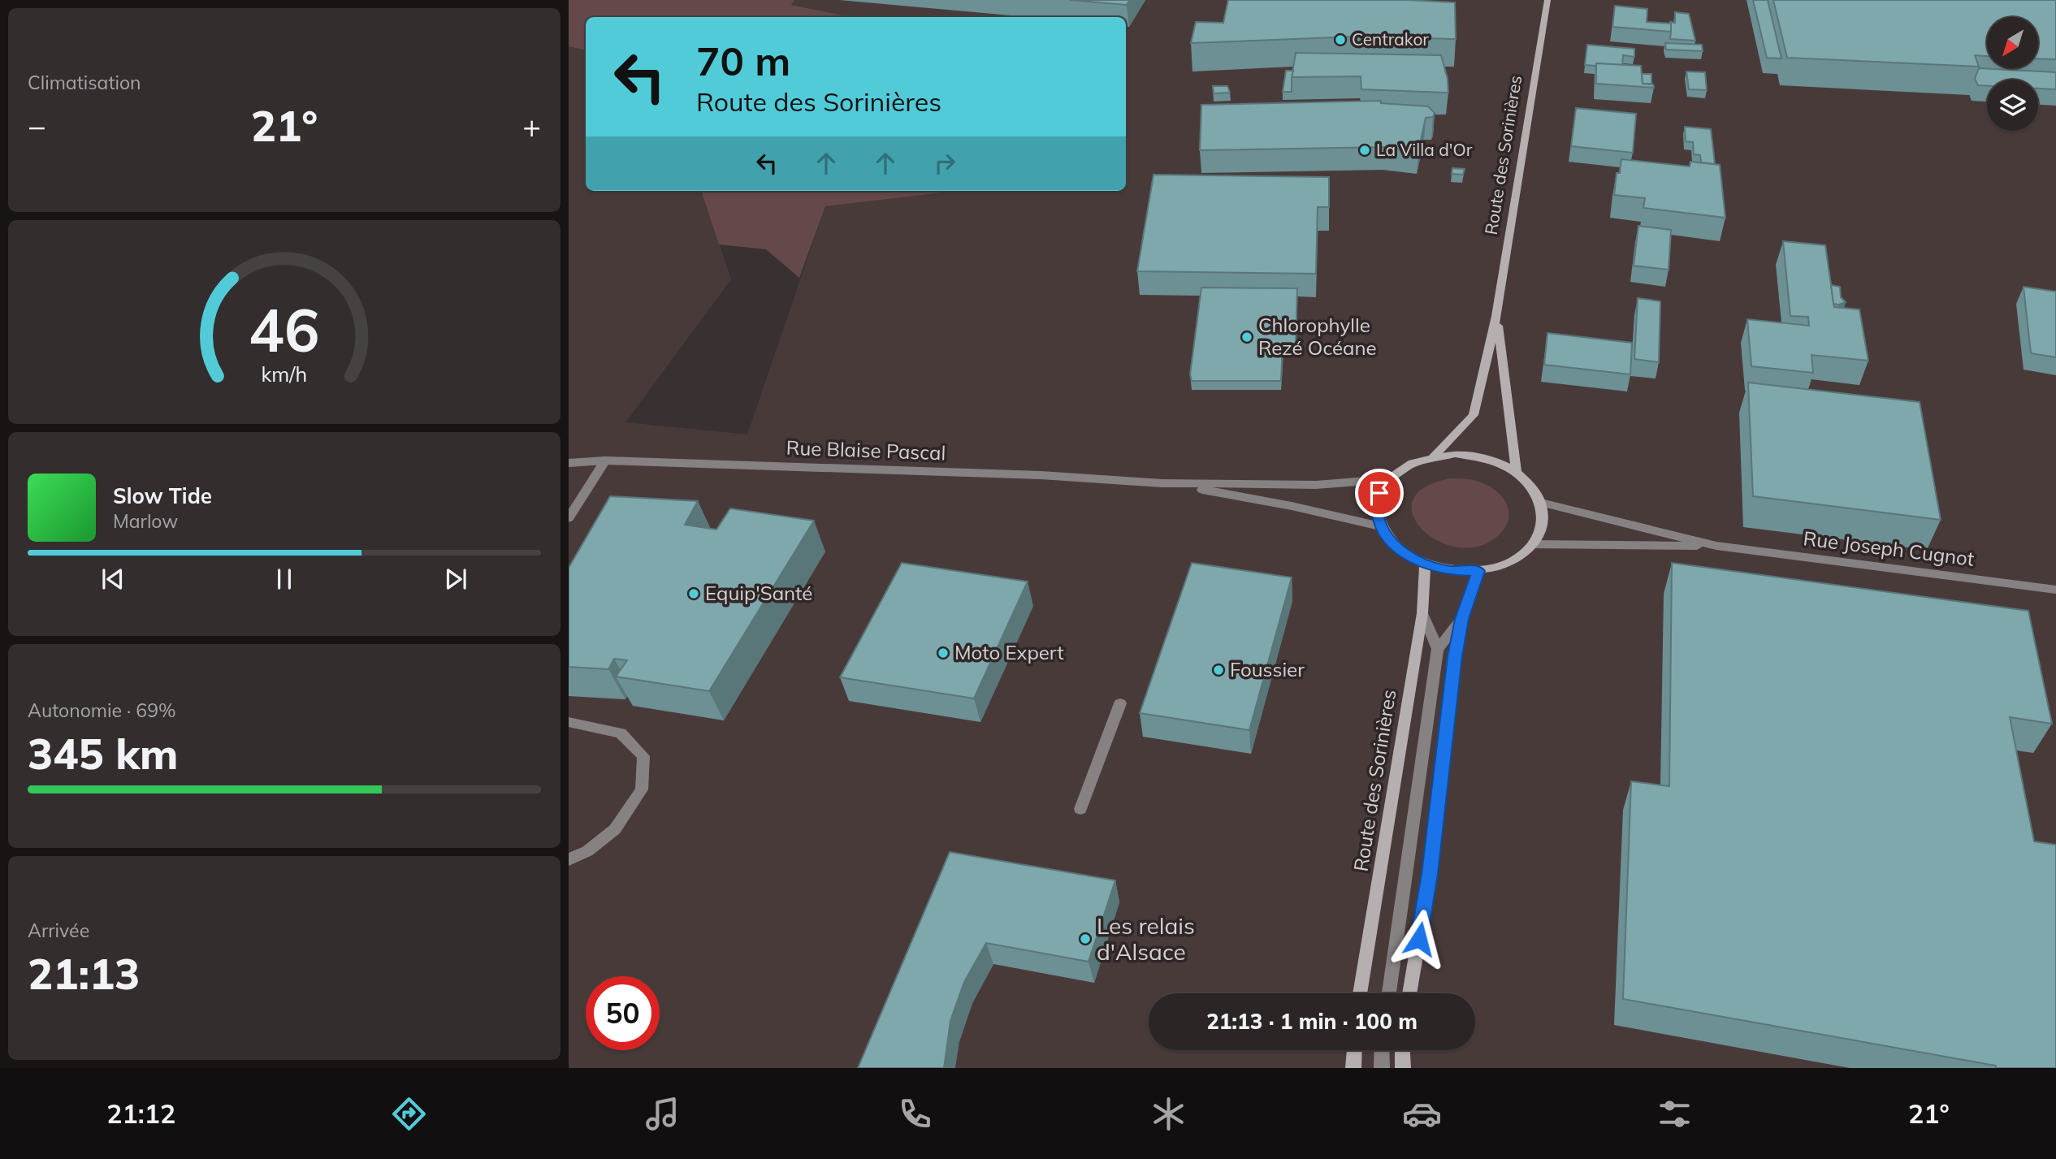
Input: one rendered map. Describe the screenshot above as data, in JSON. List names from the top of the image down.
{
  "streets": {
    "main road": ["Route des Sorinières"],
    "street": ["Rue Blaise Pascal", "Rue Joseph Cugnot"]
  },
  "crossings": [
    ["Route des Sorinières", "Rue Blaise Pascal"],
    ["Route des Sorinières", "Rue Joseph Cugnot"],
    ["Rue Blaise Pascal", "Rue Joseph Cugnot"]
  ],
  "places": [
    "Centrakor",
    "La Villa d'Or",
    "Chlorophylle Rezé Océane",
    "Equip'Santé",
    "Moto Expert",
    "Foussier",
    "Les relais d'Alsace"
  ],
  "north": "bottom left",
  "page": {
    "tile": [
      "Climatisation",
      ["Autonomie · 69%", "345 km"],
      ["Arrivée", "21:13"]
    ],
    "turn": ["70 m", "Route des Sorinières"],
    "heat": ["−", "21°", "+"],
    "song": ["Slow Tide", "Marlow"],
    "limit": "50",
    "trip": "21:13 · 1 min · 100 m",
    "tabs": ["21:12", "21°"],
    "gauge": ["46", "km/h"]
  }
}
